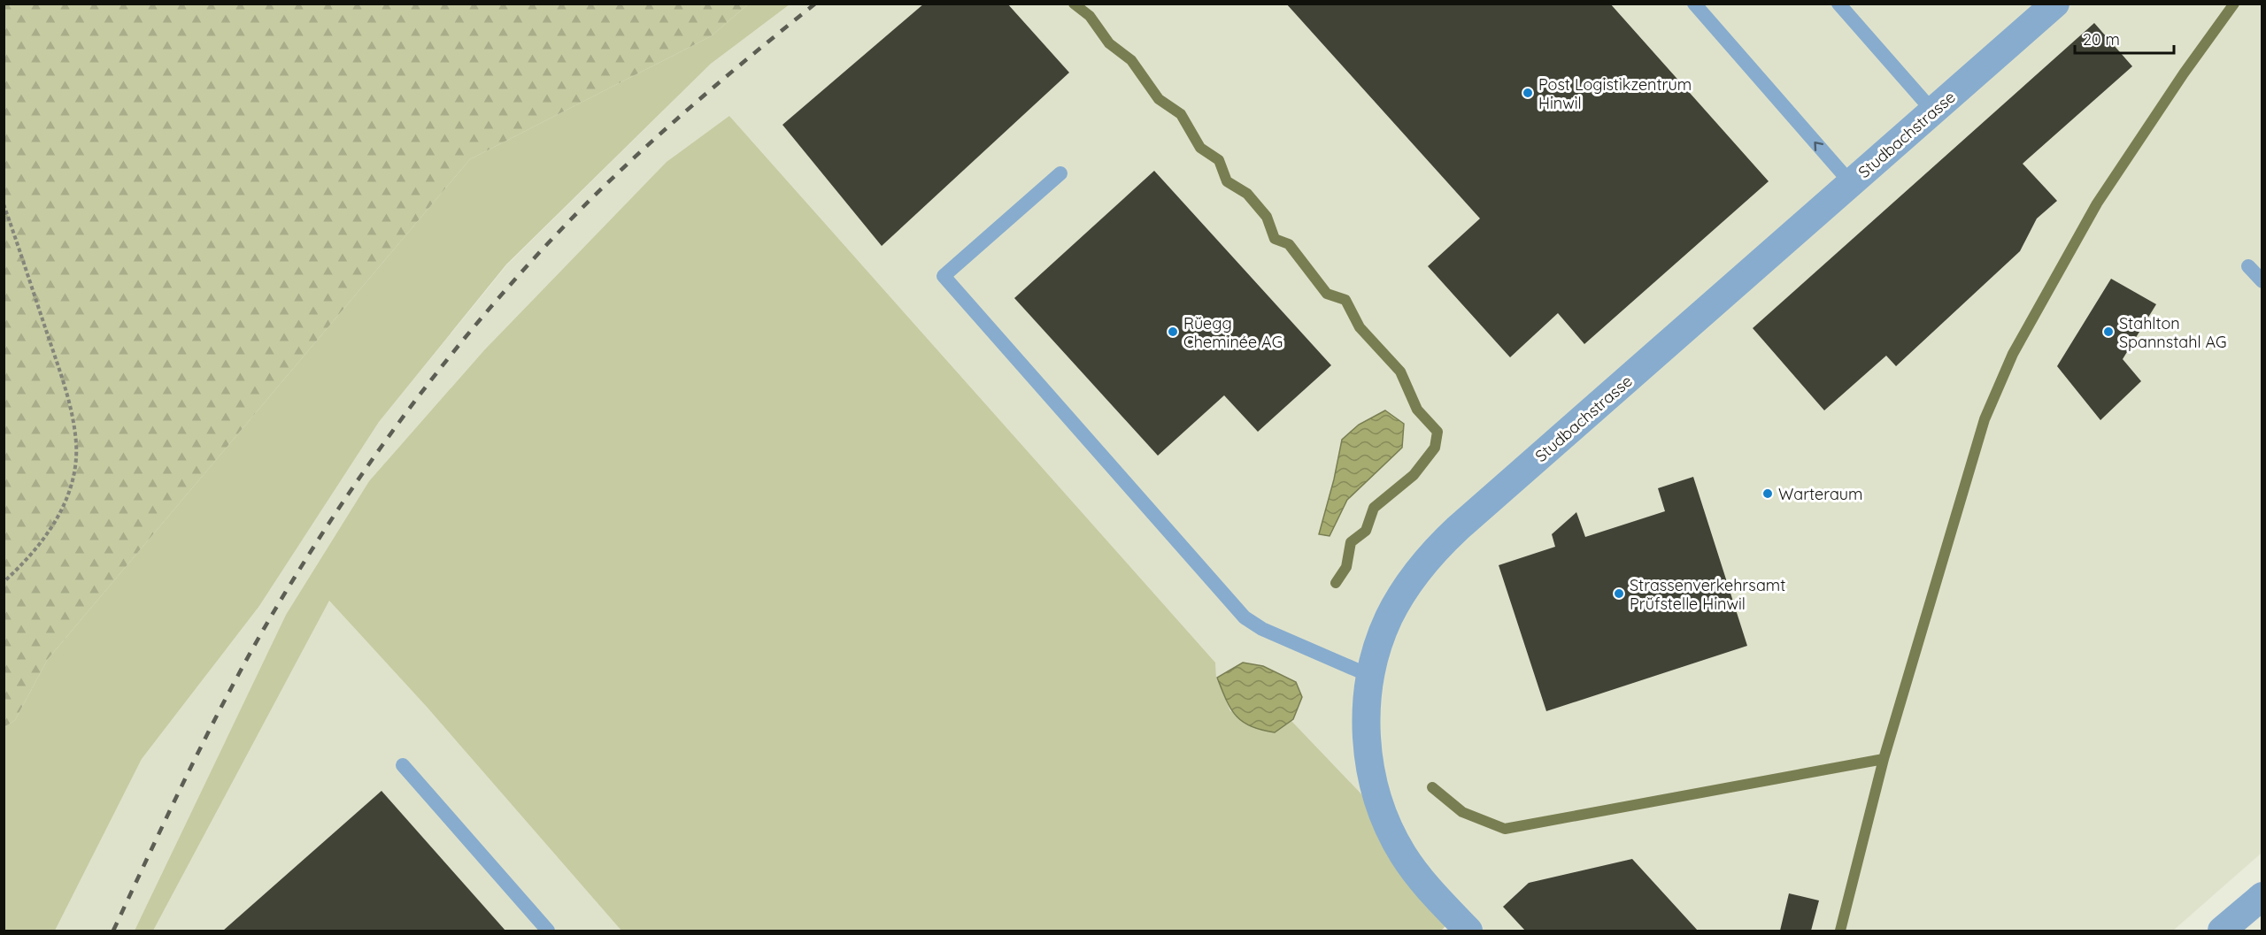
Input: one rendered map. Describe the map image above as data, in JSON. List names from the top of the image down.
{
  "streets": {
    "street": ["Studbachstrasse"]
  },
  "places": [
    "Post Logistikzentrum Hinwil",
    "Rüegg Cheminée AG",
    "Stahlton Spannstahl AG",
    "Warteraum",
    "Strassenverkehrsamt Prüfstelle Hinwil"
  ],
  "scale_bar": "20 m"
}
